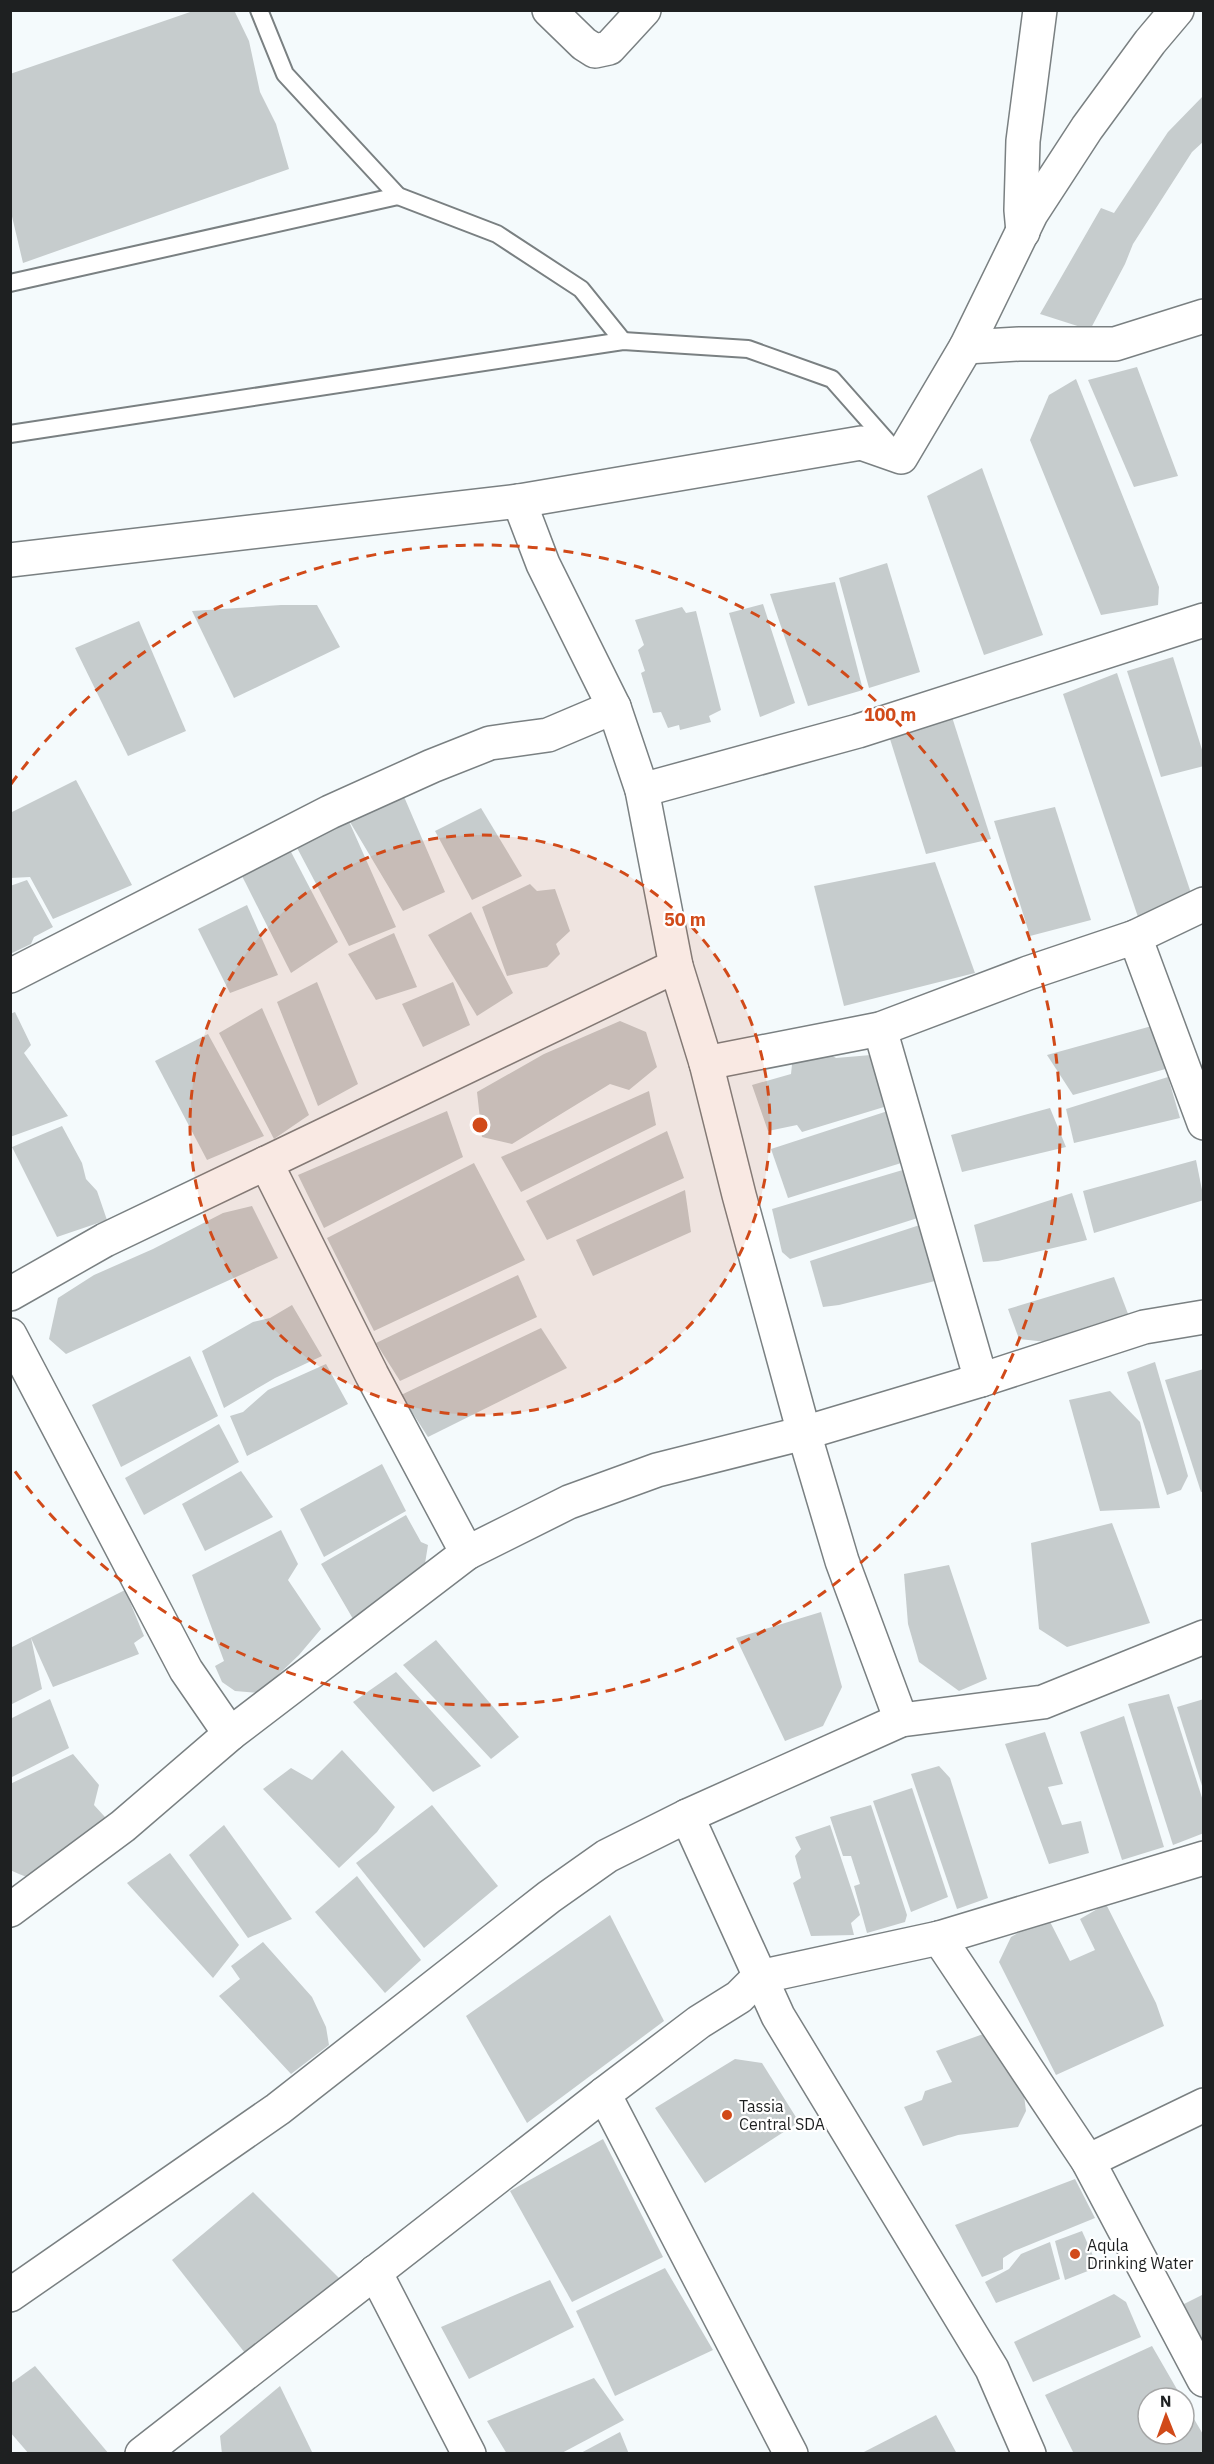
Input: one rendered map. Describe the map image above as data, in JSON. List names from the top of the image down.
{
  "places": ["Tassia Central SDA", "Aqula Drinking Water"],
  "north": "top",
  "rings": ["100 m", "50 m"]
}
